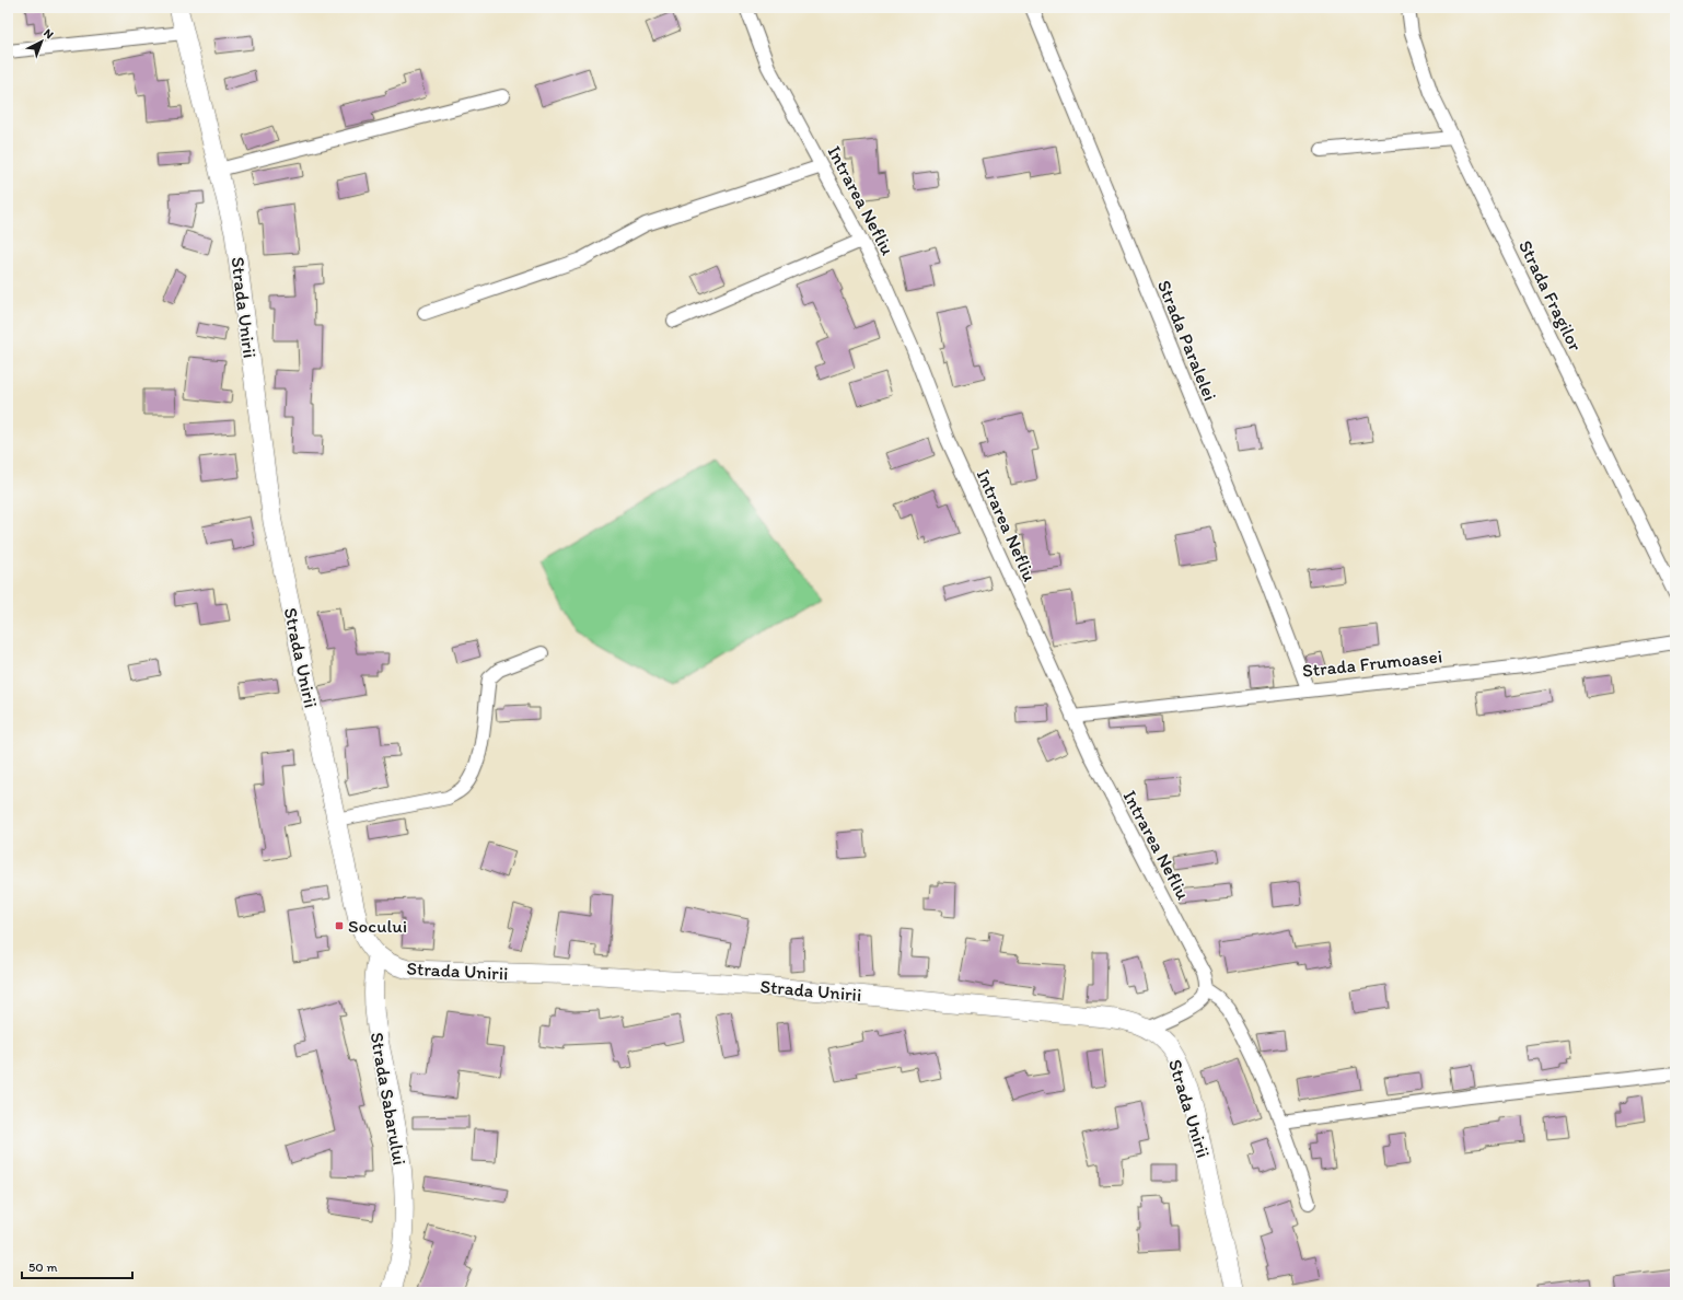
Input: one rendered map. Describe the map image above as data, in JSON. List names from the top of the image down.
{
  "streets": {
    "main road": ["Strada Unirii", "Strada Sabarului"],
    "street": [
      "Intrarea Nefliu",
      "Strada Fragilor",
      "Strada Paralelei",
      "Strada Frumoasei"
    ]
  },
  "crossings": [
    ["Intrarea Nefliu", "Strada Frumoasei"],
    ["Strada Unirii", "Strada Sabarului"],
    ["Strada Paralelei", "Strada Frumoasei"]
  ],
  "places": {
    "transit": ["Socului"]
  },
  "scale_bar": "50 m",
  "north": "top right"
}
